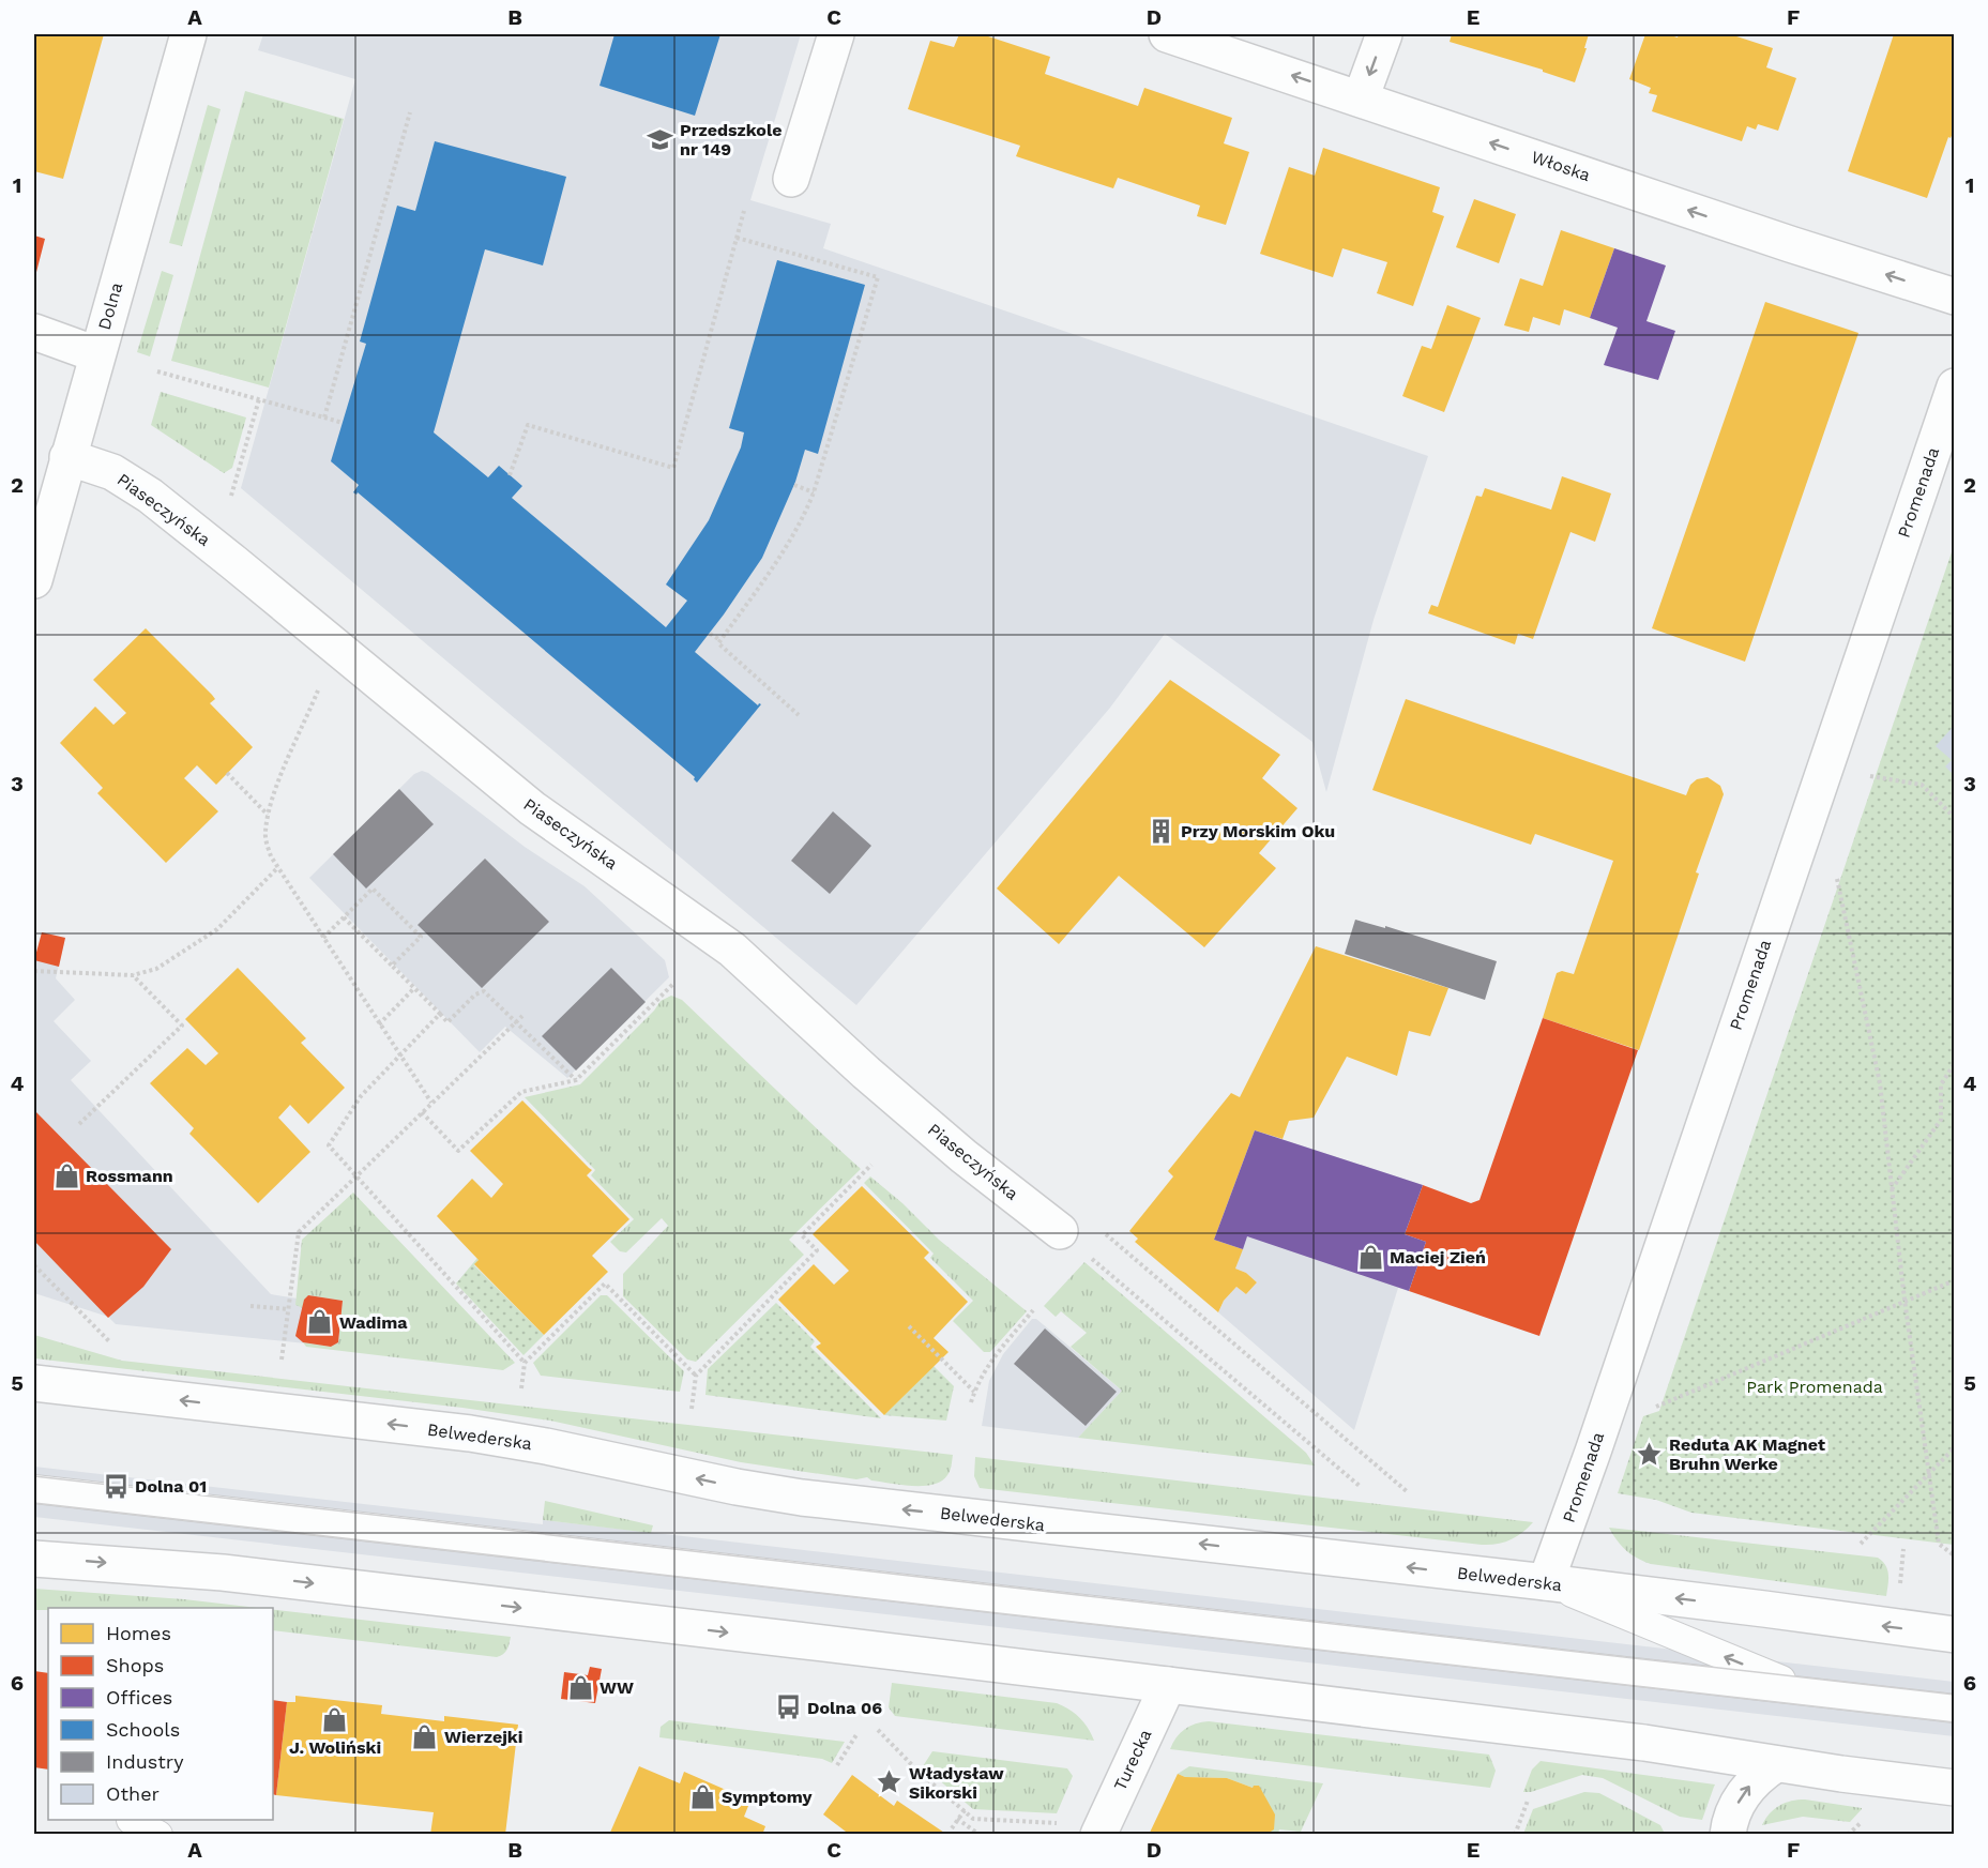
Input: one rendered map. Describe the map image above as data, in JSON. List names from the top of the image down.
{
  "streets": {
    "street": [
      "Włoska",
      "Dolna",
      "Promenada",
      "Piaseczyńska",
      "Belwederska",
      "Turecka"
    ]
  },
  "crossings": [
    ["Dolna", "Piaseczyńska"],
    ["Promenada", "Belwederska"]
  ],
  "one_way": ["Włoska"],
  "parks": ["Park Promenada"],
  "places": {
    "school or university": ["Przedszkole nr 149"],
    "building": ["Przy Morskim Oku"],
    "shop": [
      "Rossmann",
      "Maciej Zień",
      "Wadima",
      "WW",
      "J. Woliński",
      "Wierzejki",
      "Symptomy"
    ],
    "place": ["Reduta AK Magnet Bruhn Werke", "Władysław Sikorski"],
    "bus stop": ["Dolna 01", "Dolna 06"]
  },
  "legend": [
    "Homes",
    "Shops",
    "Offices",
    "Schools",
    "Industry",
    "Other"
  ],
  "grid": {
    "columns": [
      "A",
      "B",
      "C",
      "D",
      "E",
      "F"
    ],
    "rows": [
      "1",
      "2",
      "3",
      "4",
      "5",
      "6"
    ]
  }
}
